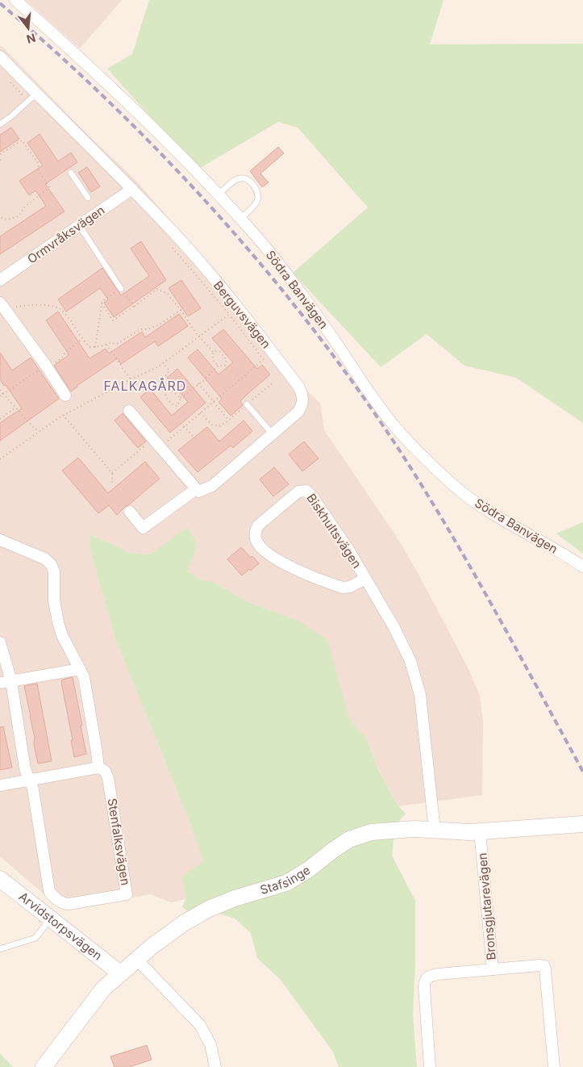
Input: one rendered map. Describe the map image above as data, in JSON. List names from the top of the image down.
{
  "streets": {
    "street": [
      "Ormvråksvägen",
      "Södra Banvägen",
      "Berguvsvägen",
      "Biskhultsvägen",
      "Stenfalksvägen",
      "Stafsinge",
      "Bronsgjutarevägen",
      "Arvidstorpsvägen"
    ]
  },
  "crossings": [
    ["Ormvråksvägen", "Berguvsvägen"],
    ["Biskhultsvägen", "Stafsinge"],
    ["Stafsinge", "Bronsgjutarevägen"],
    ["Stafsinge", "Arvidstorpsvägen"]
  ],
  "districts": ["FALKAGÅRD"],
  "north": "bottom"
}
